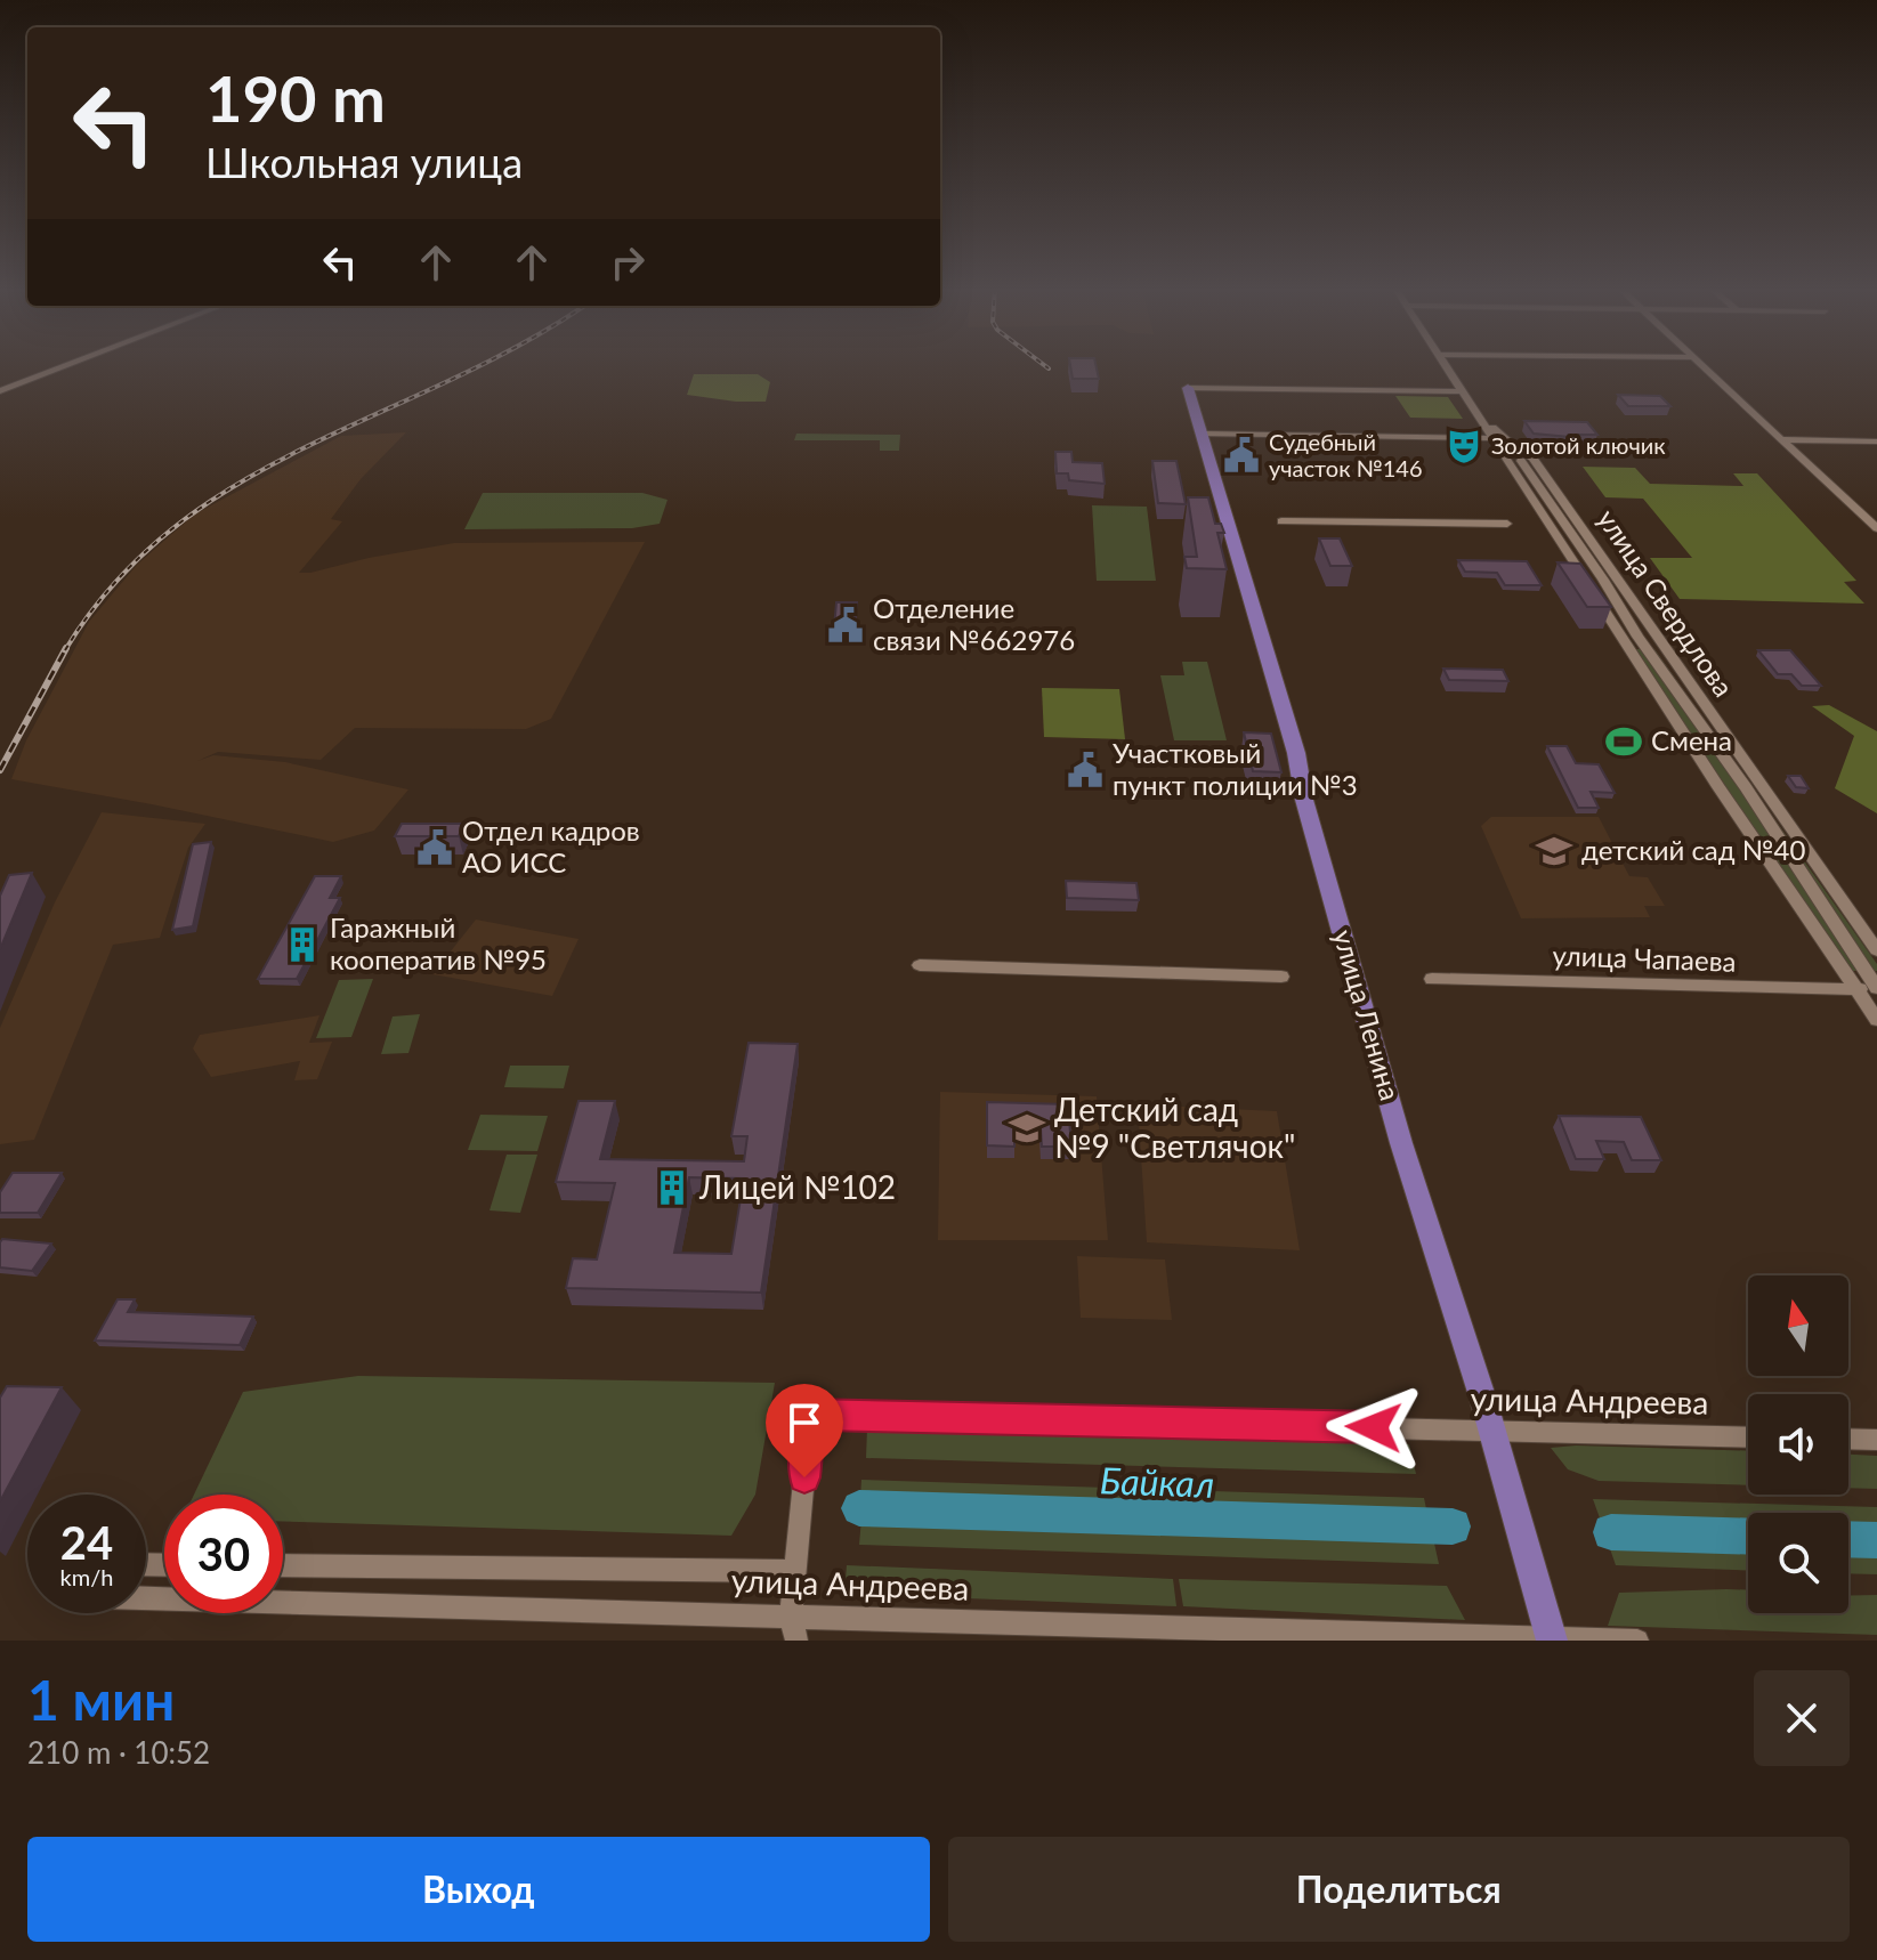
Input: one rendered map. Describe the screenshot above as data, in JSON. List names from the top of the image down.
{
  "streets": {
    "main road": ["улица Ленина"],
    "street": ["улица Свердлова", "улица Чапаева", "улица Андреева"]
  },
  "crossings": [
    ["улица Свердлова", "улица Чапаева"],
    ["улица Ленина", "улица Андреева"]
  ],
  "water": ["Байкал"],
  "places": {
    "theatre": ["Золотой ключик"],
    "public building": [
      "Судебный участок №146",
      "Отделение связи №662976",
      "Участковый пункт полиции №3",
      "Отдел кадров АО ИСС"
    ],
    "sports": ["Смена"],
    "school or university": ["детский сад №40", "Детский сад №9 \"Светлячок\""],
    "building": ["Гаражный кооператив №95", "Лицей №102"]
  },
  "north": "top",
  "page": {
    "turn": ["190 m", "Школьная улица"],
    "speed": "24 km/h",
    "limit": "30",
    "heading": ["1 мин", "210 m · 10:52"],
    "buttons": ["Выход", "Поделиться"]
  }
}
